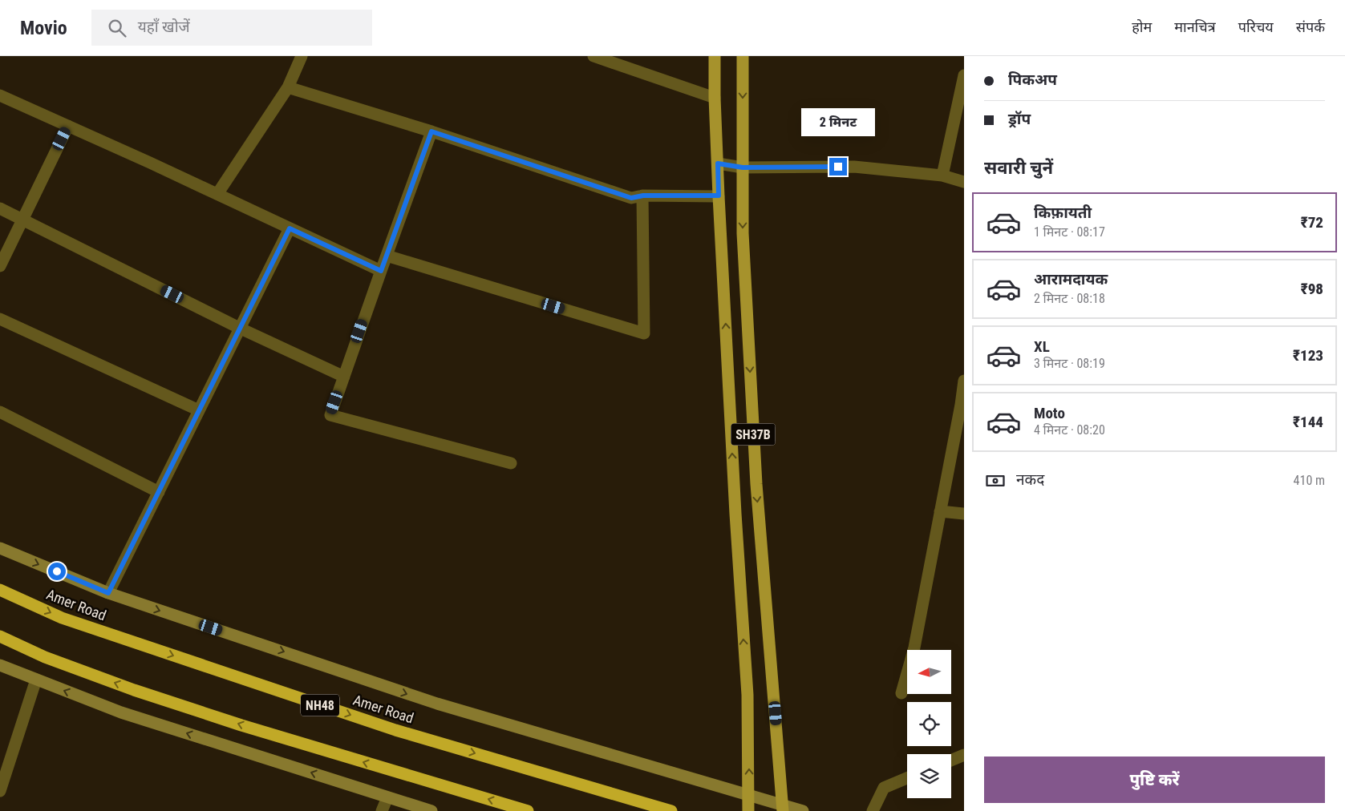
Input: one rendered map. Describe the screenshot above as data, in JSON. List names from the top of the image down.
{
  "streets": {
    "highway": ["Amer Road", "NH48"],
    "main road": ["SH37B"]
  },
  "north": "left",
  "page": {
    "header": "Movio",
    "search": "यहाँ खोजें",
    "nav": [
      "होम",
      "मानचित्र",
      "परिचय",
      "संपर्क"
    ],
    "banner": ["पिकअप", "ड्रॉप"],
    "bubble": "2 मिनट",
    "heading": "सवारी चुनें",
    "list": [
      {
        "name": "किफ़ायती",
        "note": "1 मिनट · 08:17",
        "value": "₹72"
      },
      {
        "name": "आरामदायक",
        "note": "2 मिनट · 08:18",
        "value": "₹98"
      },
      {
        "name": "XL",
        "note": "3 मिनट · 08:19",
        "value": "₹123"
      },
      {
        "name": "Moto",
        "note": "4 मिनट · 08:20",
        "value": "₹144"
      }
    ],
    "pay": ["नकद", "410 m"],
    "buttons": "पुष्टि करें"
  }
}
